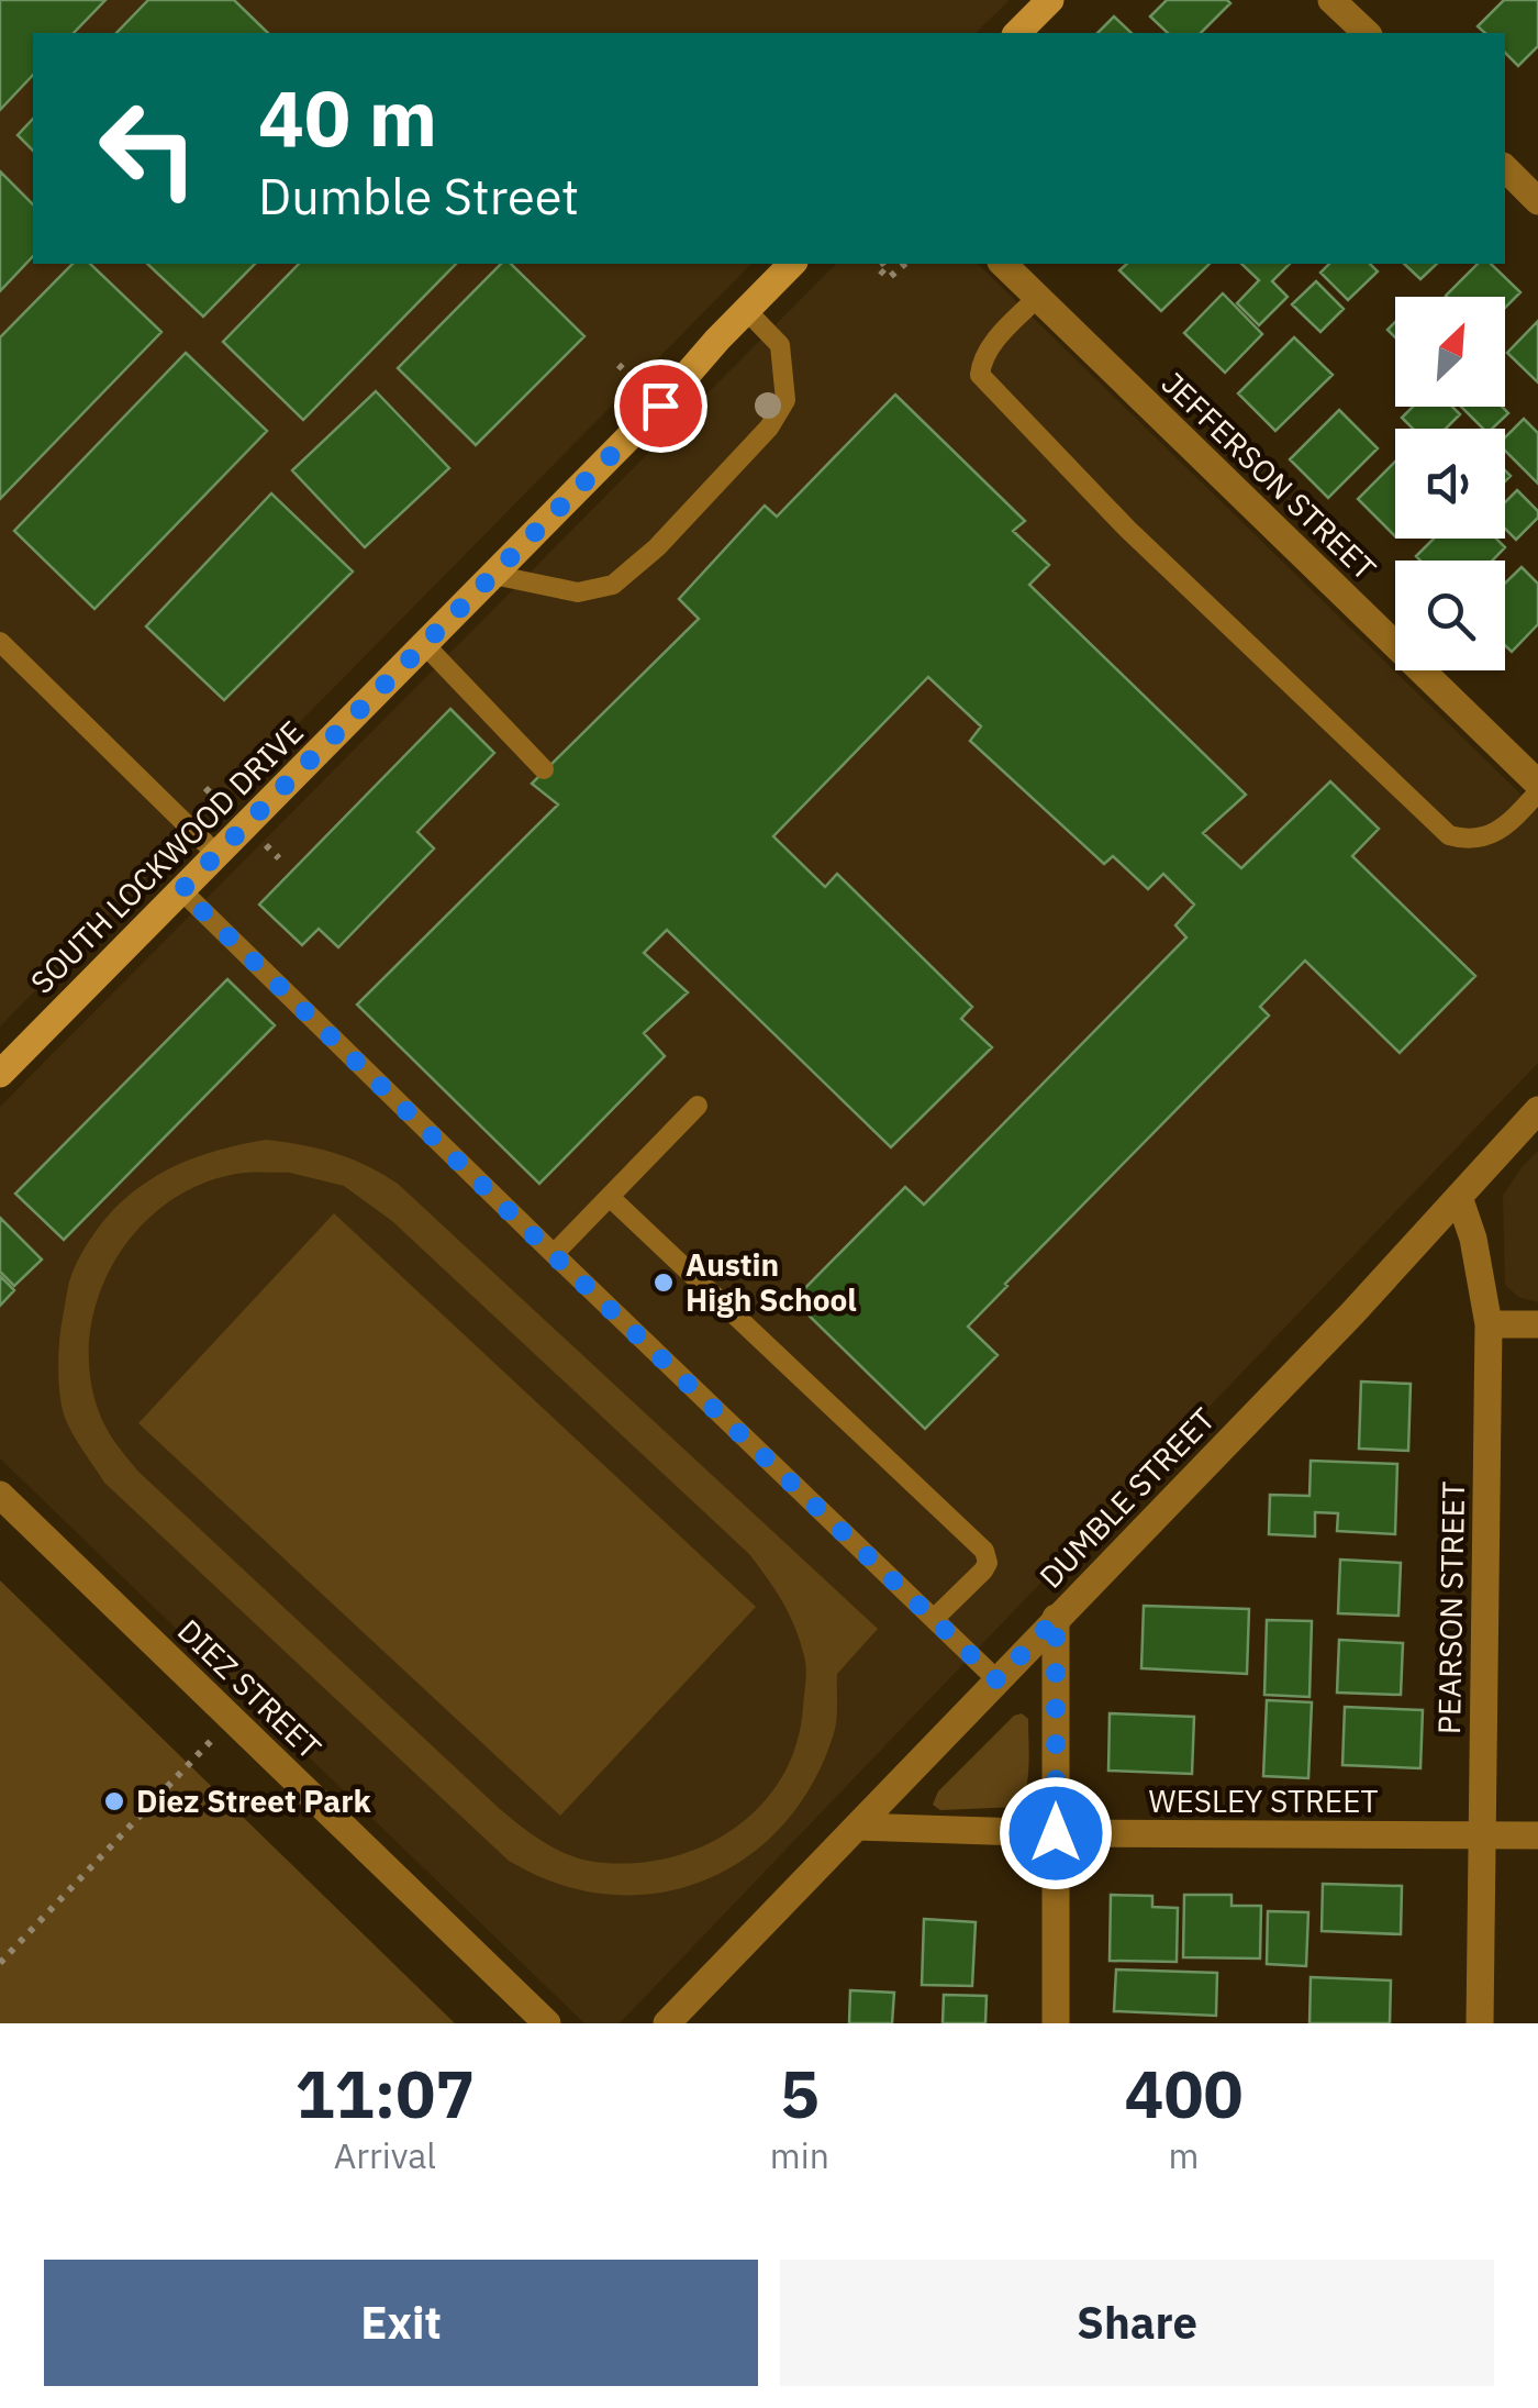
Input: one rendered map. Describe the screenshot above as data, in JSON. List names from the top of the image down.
{
  "streets": {
    "main road": ["SOUTH LOCKWOOD DRIVE"],
    "street": [
      "JEFFERSON STREET",
      "DUMBLE STREET",
      "PEARSON STREET",
      "DIEZ STREET",
      "WESLEY STREET"
    ]
  },
  "crossings": [
    ["DUMBLE STREET", "PEARSON STREET"],
    ["DUMBLE STREET", "WESLEY STREET"],
    ["PEARSON STREET", "WESLEY STREET"]
  ],
  "places": ["Austin High School", "Diez Street Park"],
  "north": "top right",
  "page": {
    "turn": ["40 m", "Dumble Street"],
    "eta": [
      "11:07",
      "Arrival",
      "5",
      "min",
      "400",
      "m"
    ],
    "buttons": ["Exit", "Share"]
  }
}
